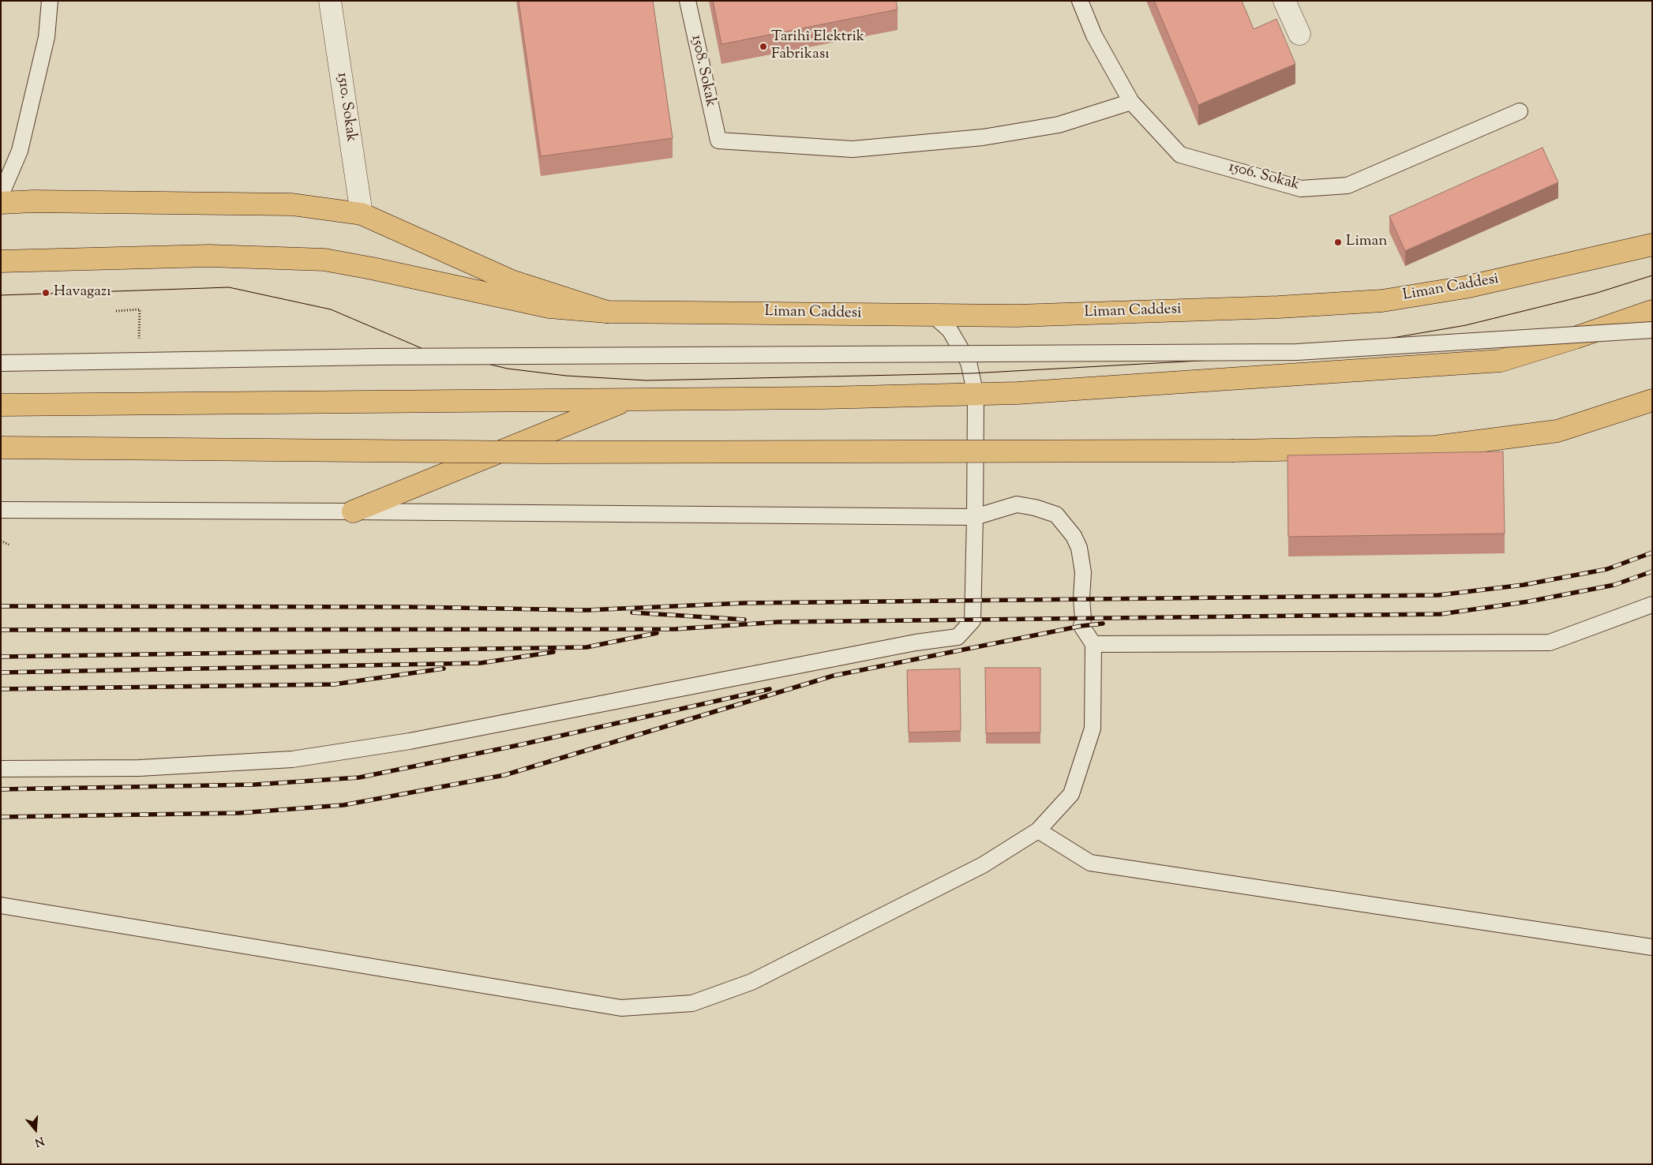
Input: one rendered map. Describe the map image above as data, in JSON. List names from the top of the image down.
{
  "streets": {
    "main road": ["Liman Caddesi"],
    "street": ["1510. Sokak"],
    "lane": ["1508. Sokak", "1506. Sokak"]
  },
  "crossings": [
    ["1508. Sokak", "1506. Sokak"]
  ],
  "places": ["Tarihî Elektrik Fabrikası", "Liman", "Havagazı"],
  "north": "bottom"
}
